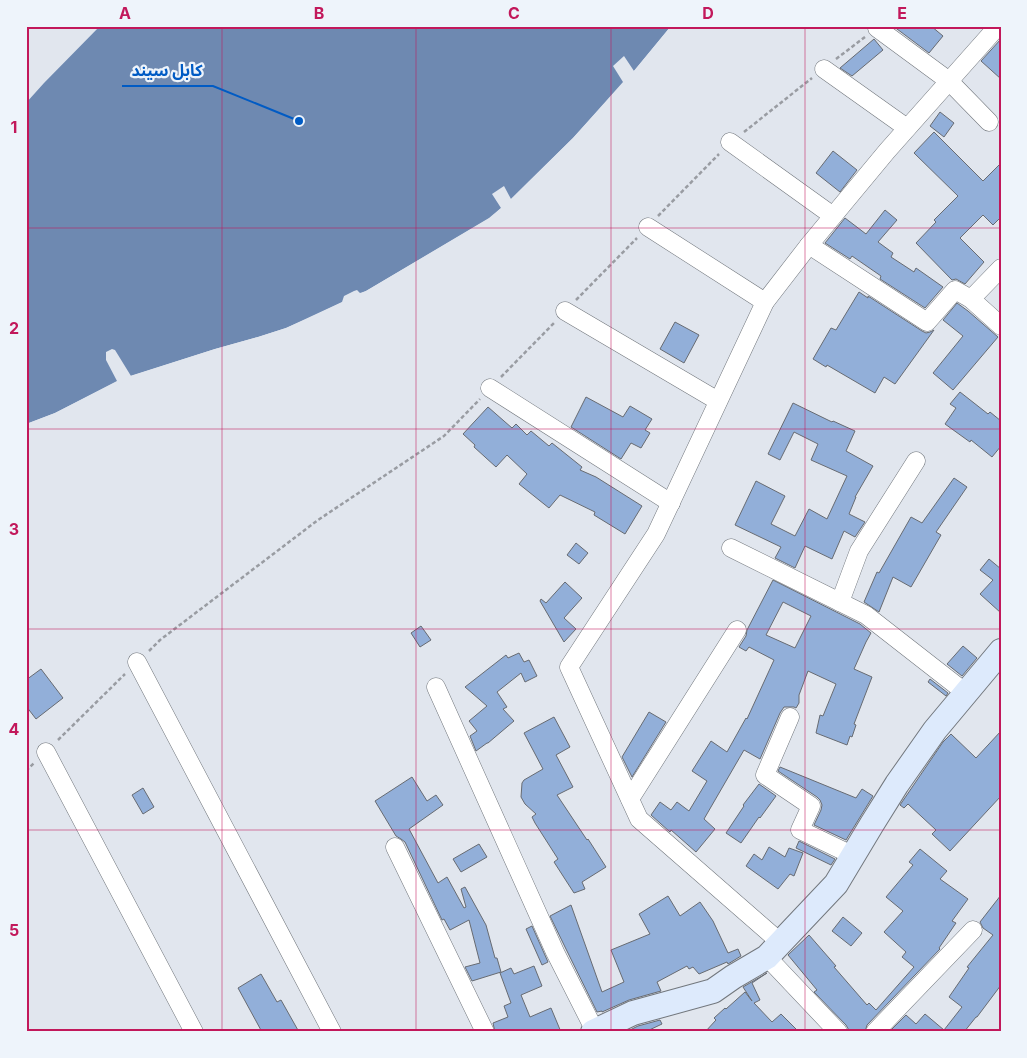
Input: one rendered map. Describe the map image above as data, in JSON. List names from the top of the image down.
{
  "places": ["کابل سيند"],
  "grid": {
    "columns": [
      "A",
      "B",
      "C",
      "D",
      "E"
    ],
    "rows": [
      "1",
      "2",
      "3",
      "4",
      "5"
    ]
  }
}
